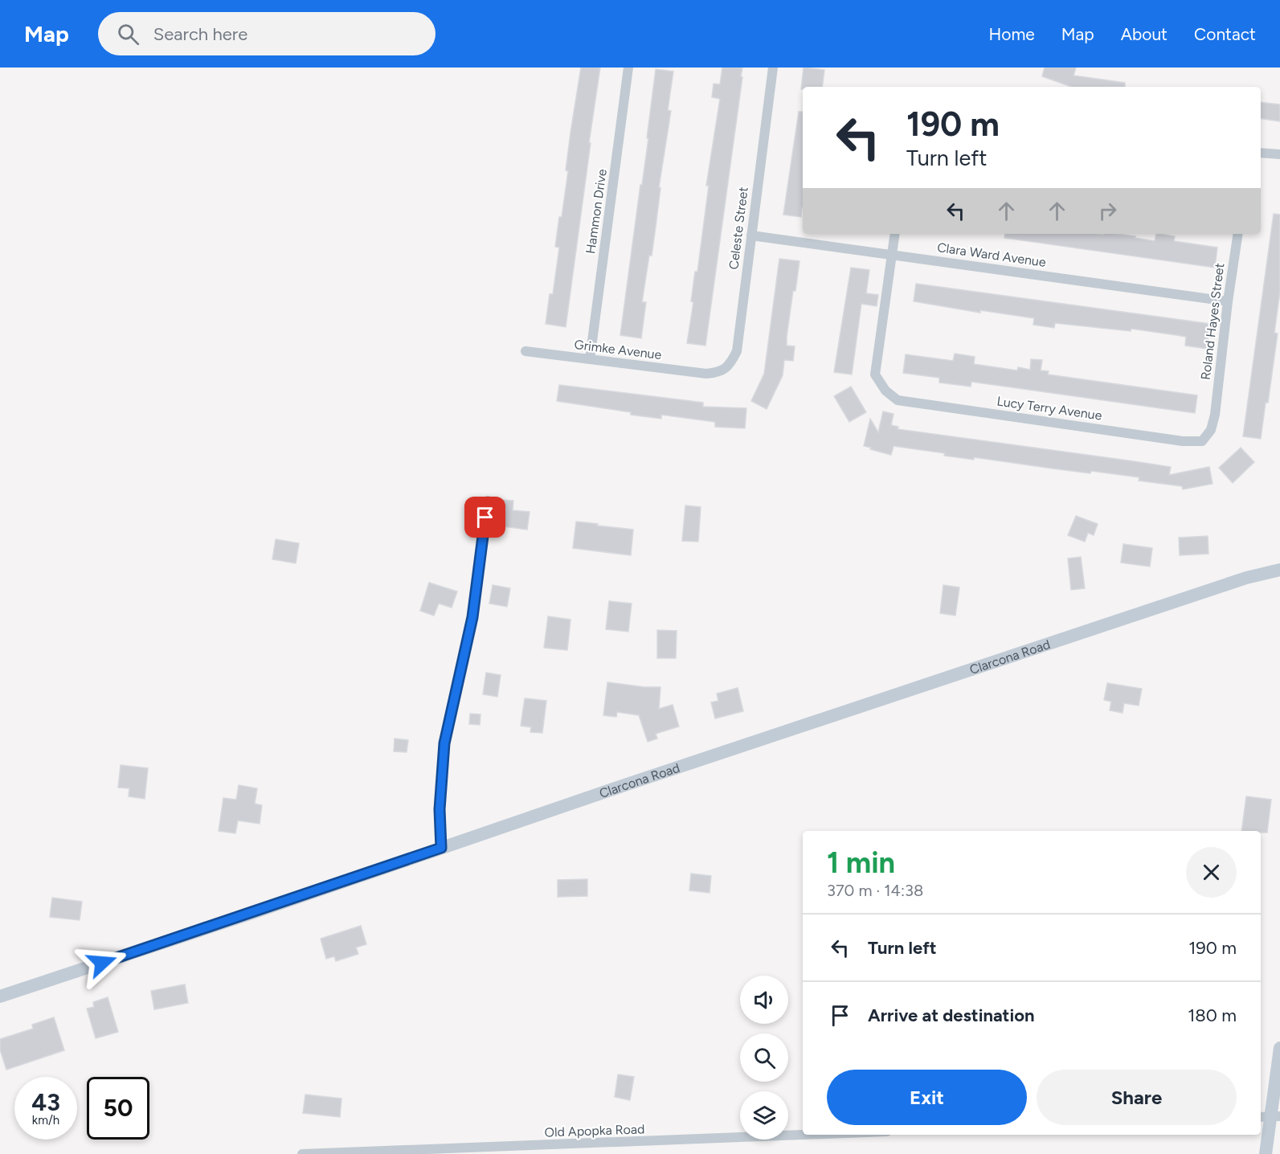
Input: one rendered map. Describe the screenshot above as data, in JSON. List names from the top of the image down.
{
  "streets": {
    "main road": ["Clarcona Road"],
    "street": [
      "Hammon Drive",
      "Celeste Street",
      "Clara Ward Avenue",
      "Roland Hayes Street",
      "Grimke Avenue",
      "Lucy Terry Avenue",
      "Old Apopka Road"
    ]
  },
  "crossings": [
    ["Hammon Drive", "Grimke Avenue"],
    ["Celeste Street", "Clara Ward Avenue"],
    ["Celeste Street", "Grimke Avenue"],
    ["Clara Ward Avenue", "Roland Hayes Street"],
    ["Clara Ward Avenue", "Lucy Terry Avenue"],
    ["Roland Hayes Street", "Lucy Terry Avenue"]
  ],
  "page": {
    "header": "Map",
    "search": "Search here",
    "nav": [
      "Home",
      "Map",
      "About",
      "Contact"
    ],
    "turn": ["190 m", "Turn left"],
    "heading": ["1 min", "370 m · 14:38"],
    "list": [
      {
        "name": "Turn left",
        "value": "190 m"
      },
      {
        "name": "Arrive at destination",
        "value": "180 m"
      }
    ],
    "buttons": ["Exit", "Share"],
    "speed": "43 km/h",
    "limit": "50"
  }
}
